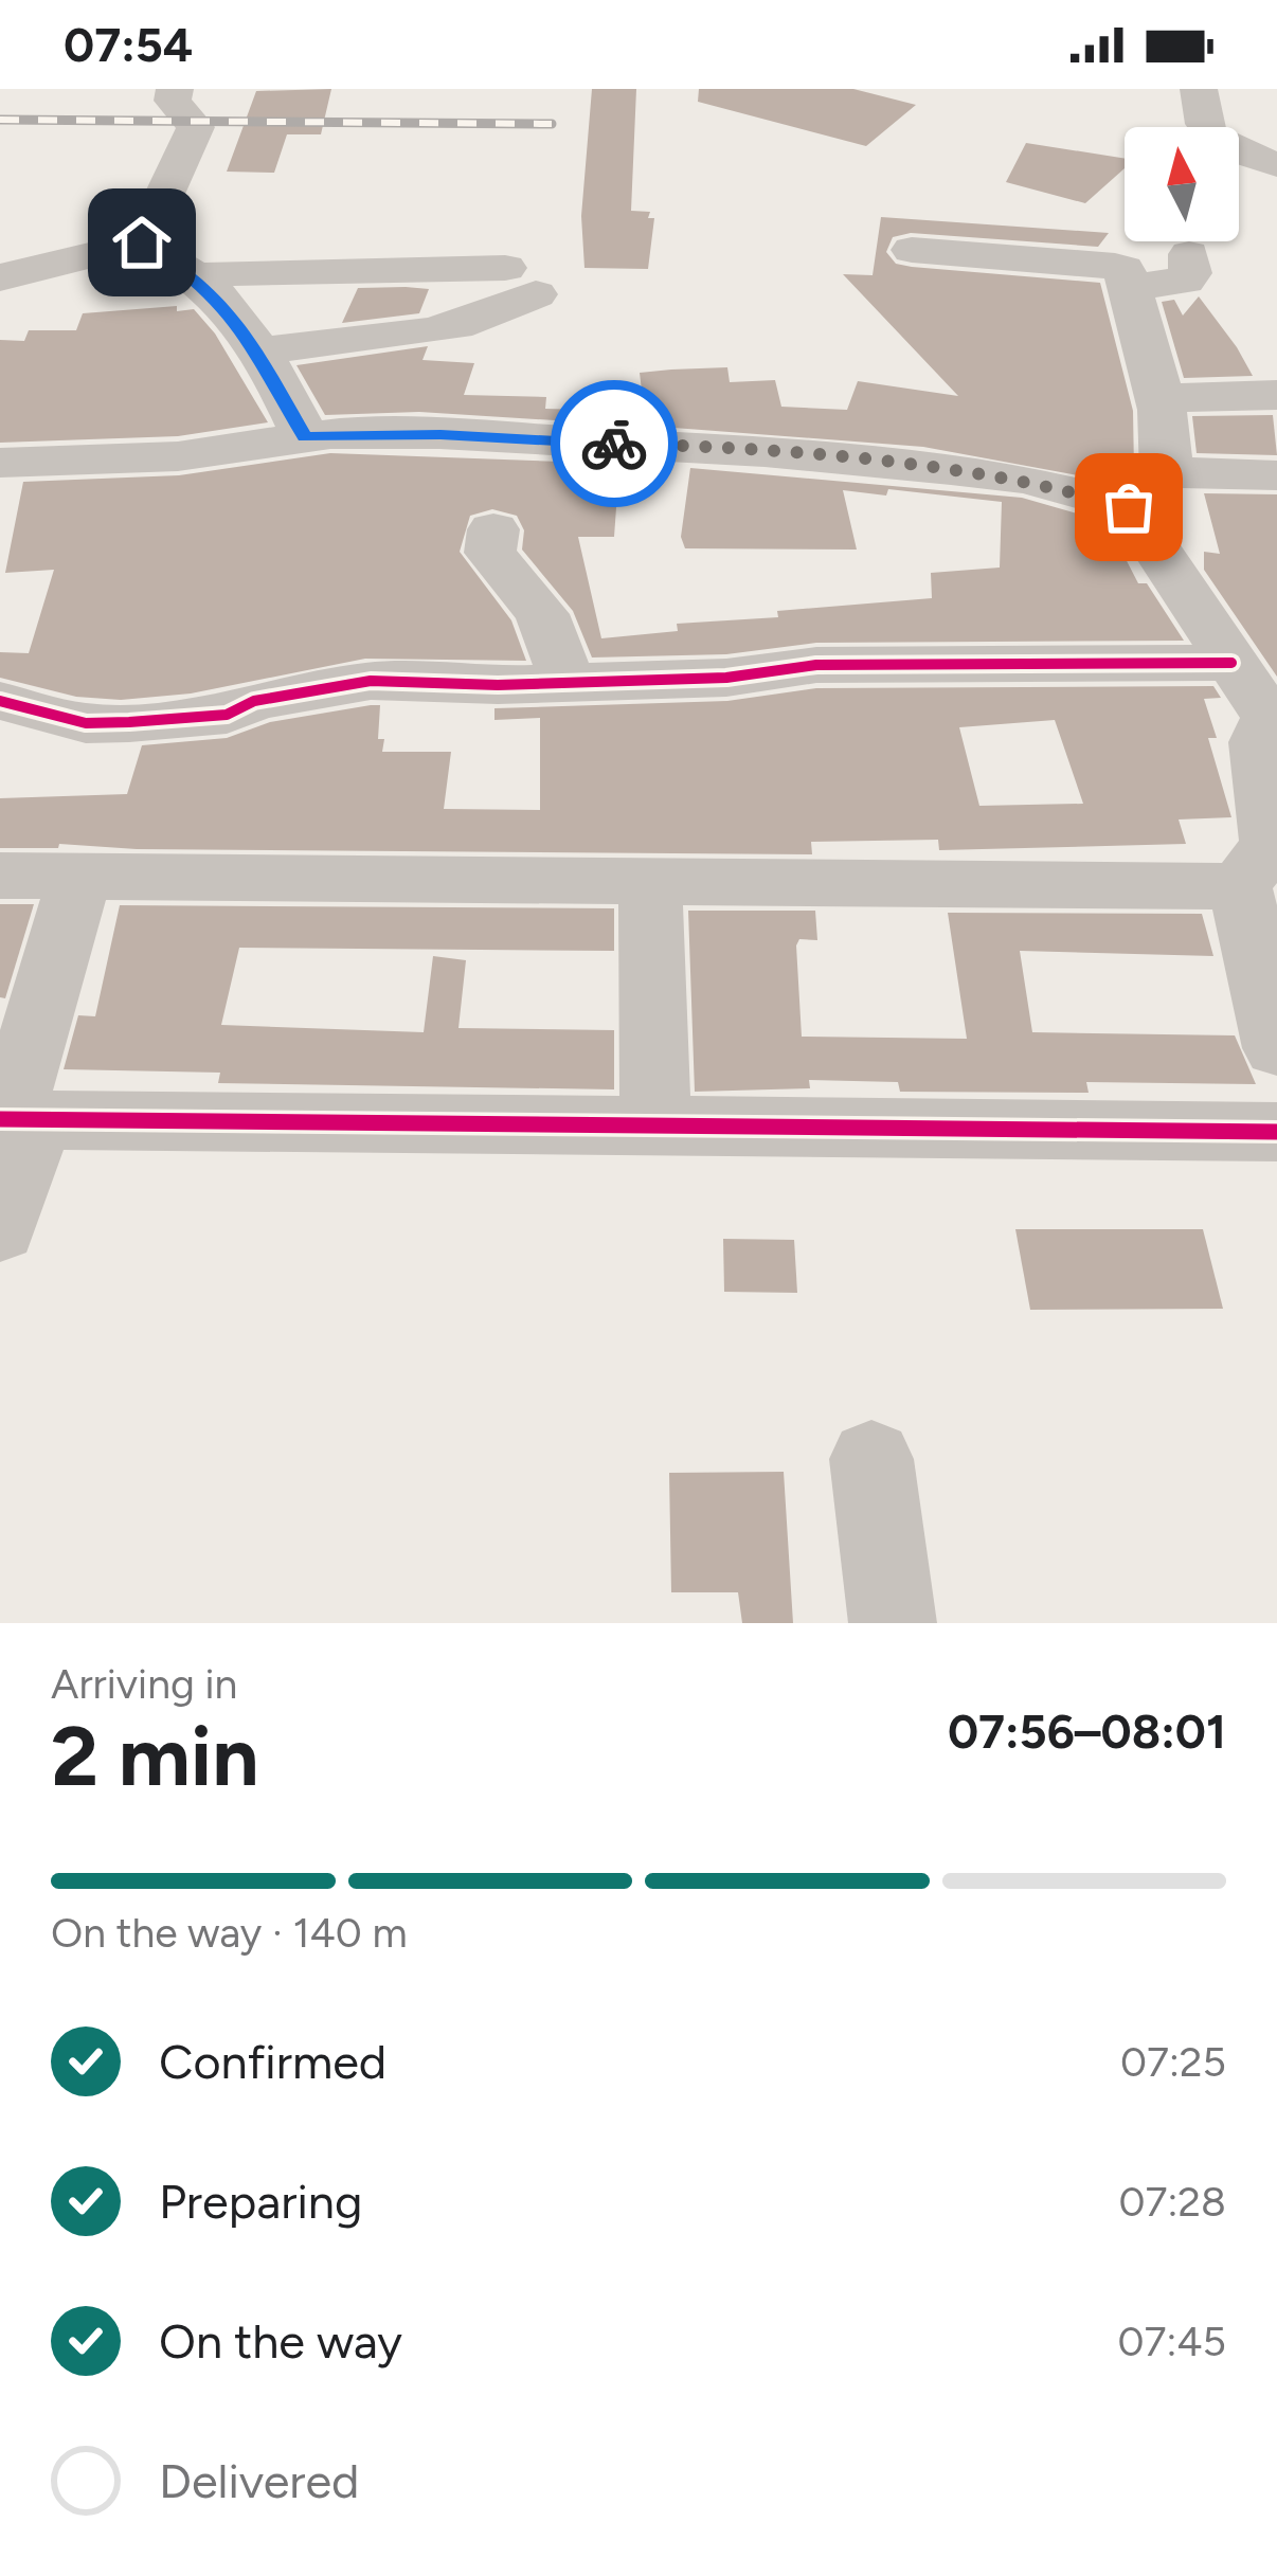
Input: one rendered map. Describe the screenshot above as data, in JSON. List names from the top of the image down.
{
  "north": "top",
  "page": {
    "status": "07:54",
    "heading": ["2 min", "Arriving in", "07:56–08:01"],
    "bar": "On the way · 140 m",
    "list": [
      ["Confirmed", "07:25"],
      ["Preparing", "07:28"],
      ["On the way", "07:45"],
      "Delivered"
    ]
  }
}
